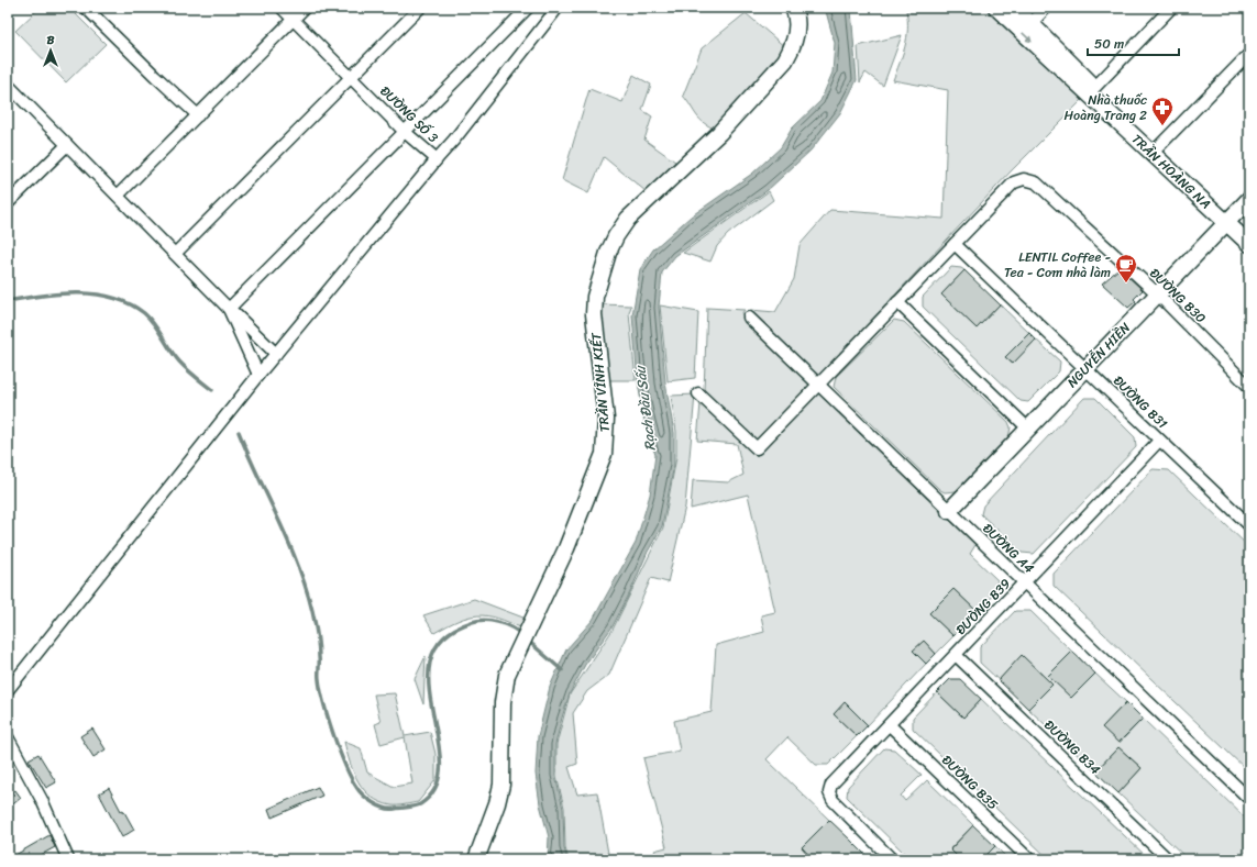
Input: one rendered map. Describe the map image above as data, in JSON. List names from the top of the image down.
{
  "streets": {
    "street": [
      "ĐƯỜNG SỐ 3",
      "TRẦN HOÀNG NA",
      "ĐƯỜNG B30",
      "NGUYỄN HIỀN",
      "TRẦN VĨNH KIẾT",
      "ĐƯỜNG B31",
      "ĐƯỜNG A4",
      "ĐƯỜNG B39",
      "ĐƯỜNG B34",
      "ĐƯỜNG B35"
    ]
  },
  "crossings": [
    ["TRẦN HOÀNG NA", "NGUYỄN HIỀN"],
    ["ĐƯỜNG B30", "NGUYỄN HIỀN"],
    ["ĐƯỜNG B30", "ĐƯỜNG B31"],
    ["NGUYỄN HIỀN", "ĐƯỜNG B31"],
    ["NGUYỄN HIỀN", "ĐƯỜNG A4"],
    ["ĐƯỜNG B31", "ĐƯỜNG B39"],
    ["ĐƯỜNG A4", "ĐƯỜNG B39"],
    ["ĐƯỜNG B39", "ĐƯỜNG B34"],
    ["ĐƯỜNG B39", "ĐƯỜNG B35"]
  ],
  "water": ["Rạch Đầu Sấu"],
  "places": {
    "pharmacy": ["Nhà thuốc Hoàng Trang 2"],
    "cafe": ["LENTIL Coffee - Tea - Cơm nhà làm"]
  },
  "scale_bar": "50 m",
  "north": "top"
}
